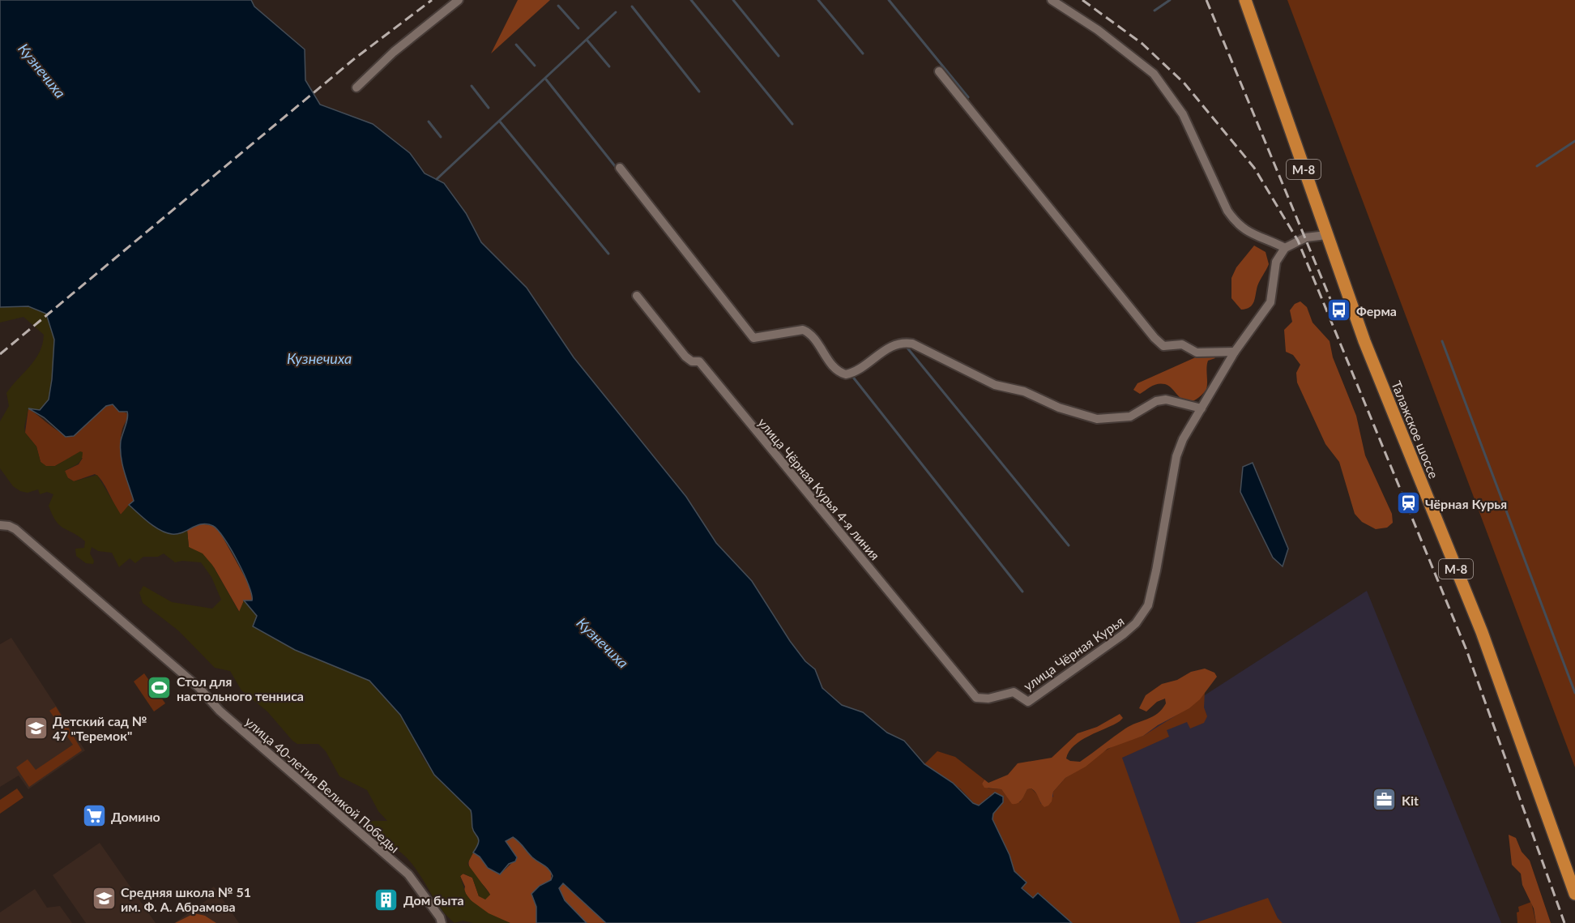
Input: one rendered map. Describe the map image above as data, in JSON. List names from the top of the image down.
{
  "streets": {
    "main road": ["М-8", "Талажское шоссе"],
    "street": ["улица Чёрная Курья 4-я линия", "улица Чёрная Курья", "улица 40-летия Великой Победы"]
  },
  "crossings": [
    ["улица Чёрная Курья 4-я линия", "улица Чёрная Курья"]
  ],
  "water": ["Кузнечиха"],
  "places": {
    "bus stop": ["Ферма"],
    "station": ["Чёрная Курья"],
    "sports": ["Стол для настольного тенниса"],
    "school or university": ["Детский сад № 47 \"Теремок\"", "Средняя школа № 51 им. Ф. А. Абрамова"],
    "office": ["Kit"],
    "supermarket": ["Домино"],
    "building": ["Дом быта"]
  }
}
